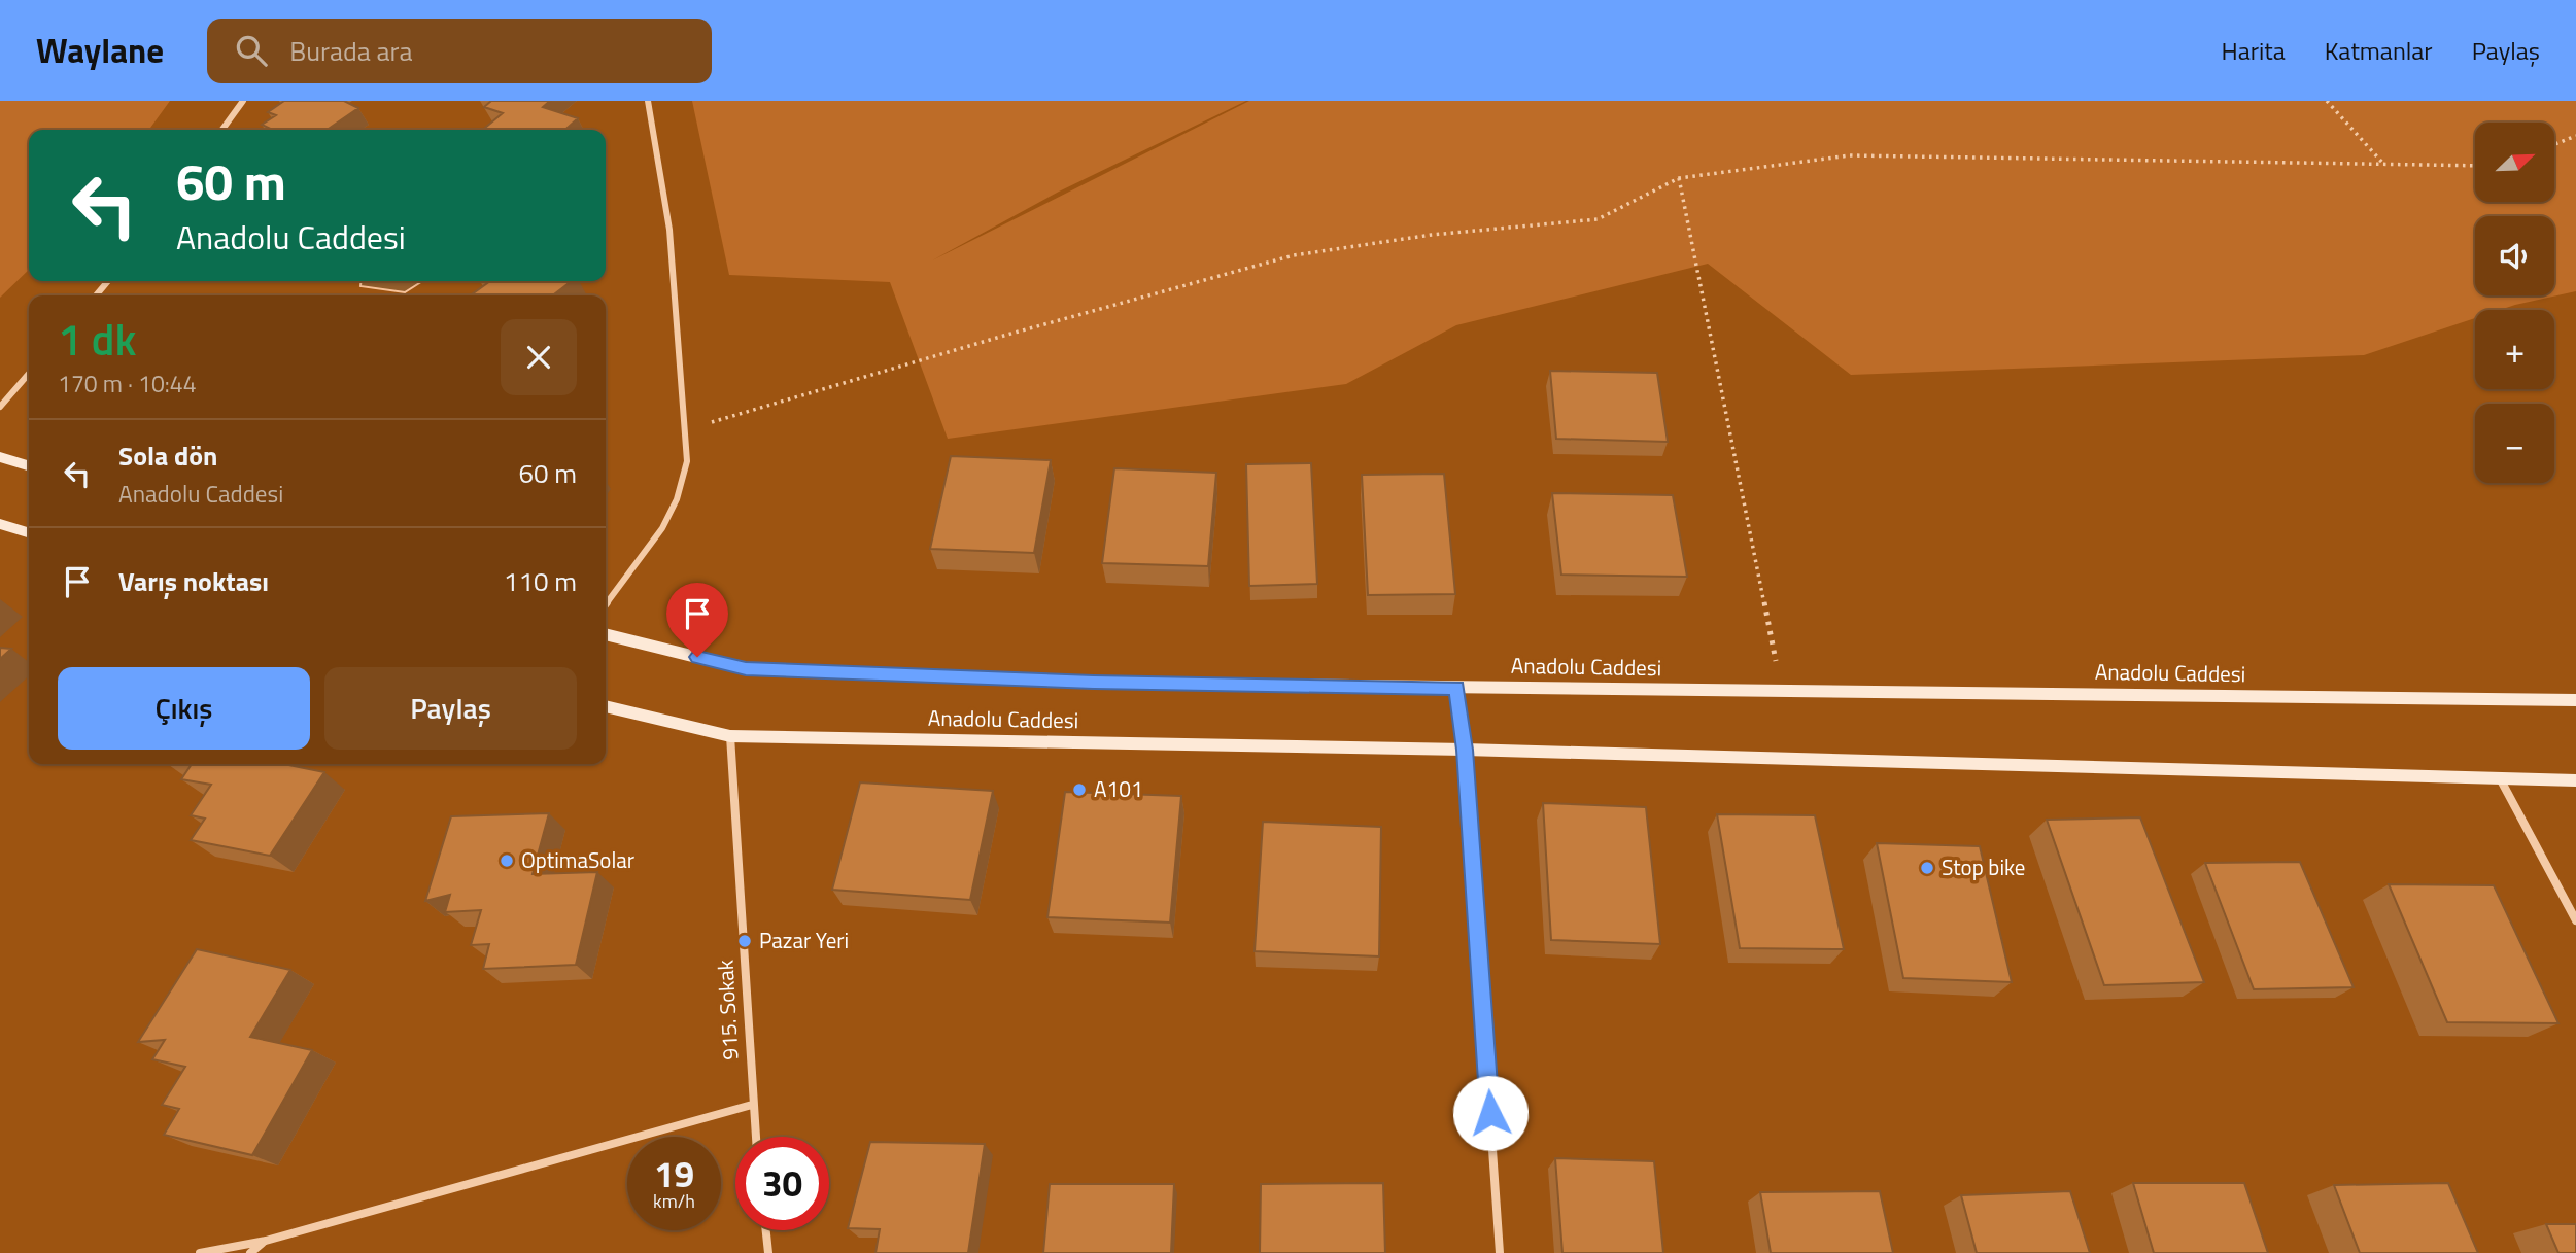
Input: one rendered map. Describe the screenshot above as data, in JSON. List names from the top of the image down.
{
  "streets": {
    "main road": ["Anadolu Caddesi"],
    "street": ["915. Sokak"]
  },
  "crossings": [
    ["Anadolu Caddesi", "915. Sokak"]
  ],
  "places": [
    "A101",
    "OptimaSolar",
    "Stop bike",
    "Pazar Yeri"
  ],
  "north": "top right",
  "page": {
    "header": "Waylane",
    "search": "Burada ara",
    "nav": ["Harita", "Katmanlar", "Paylaş"],
    "map_buttons": ["+", "−"],
    "turn": ["60 m", "Anadolu Caddesi"],
    "heading": ["1 dk", "170 m · 10:44"],
    "list": [
      {
        "name": "Sola dön",
        "note": "Anadolu Caddesi",
        "value": "60 m"
      },
      {
        "name": "Varış noktası",
        "value": "110 m"
      }
    ],
    "buttons": ["Çıkış", "Paylaş"],
    "speed": "19 km/h",
    "limit": "30"
  }
}
